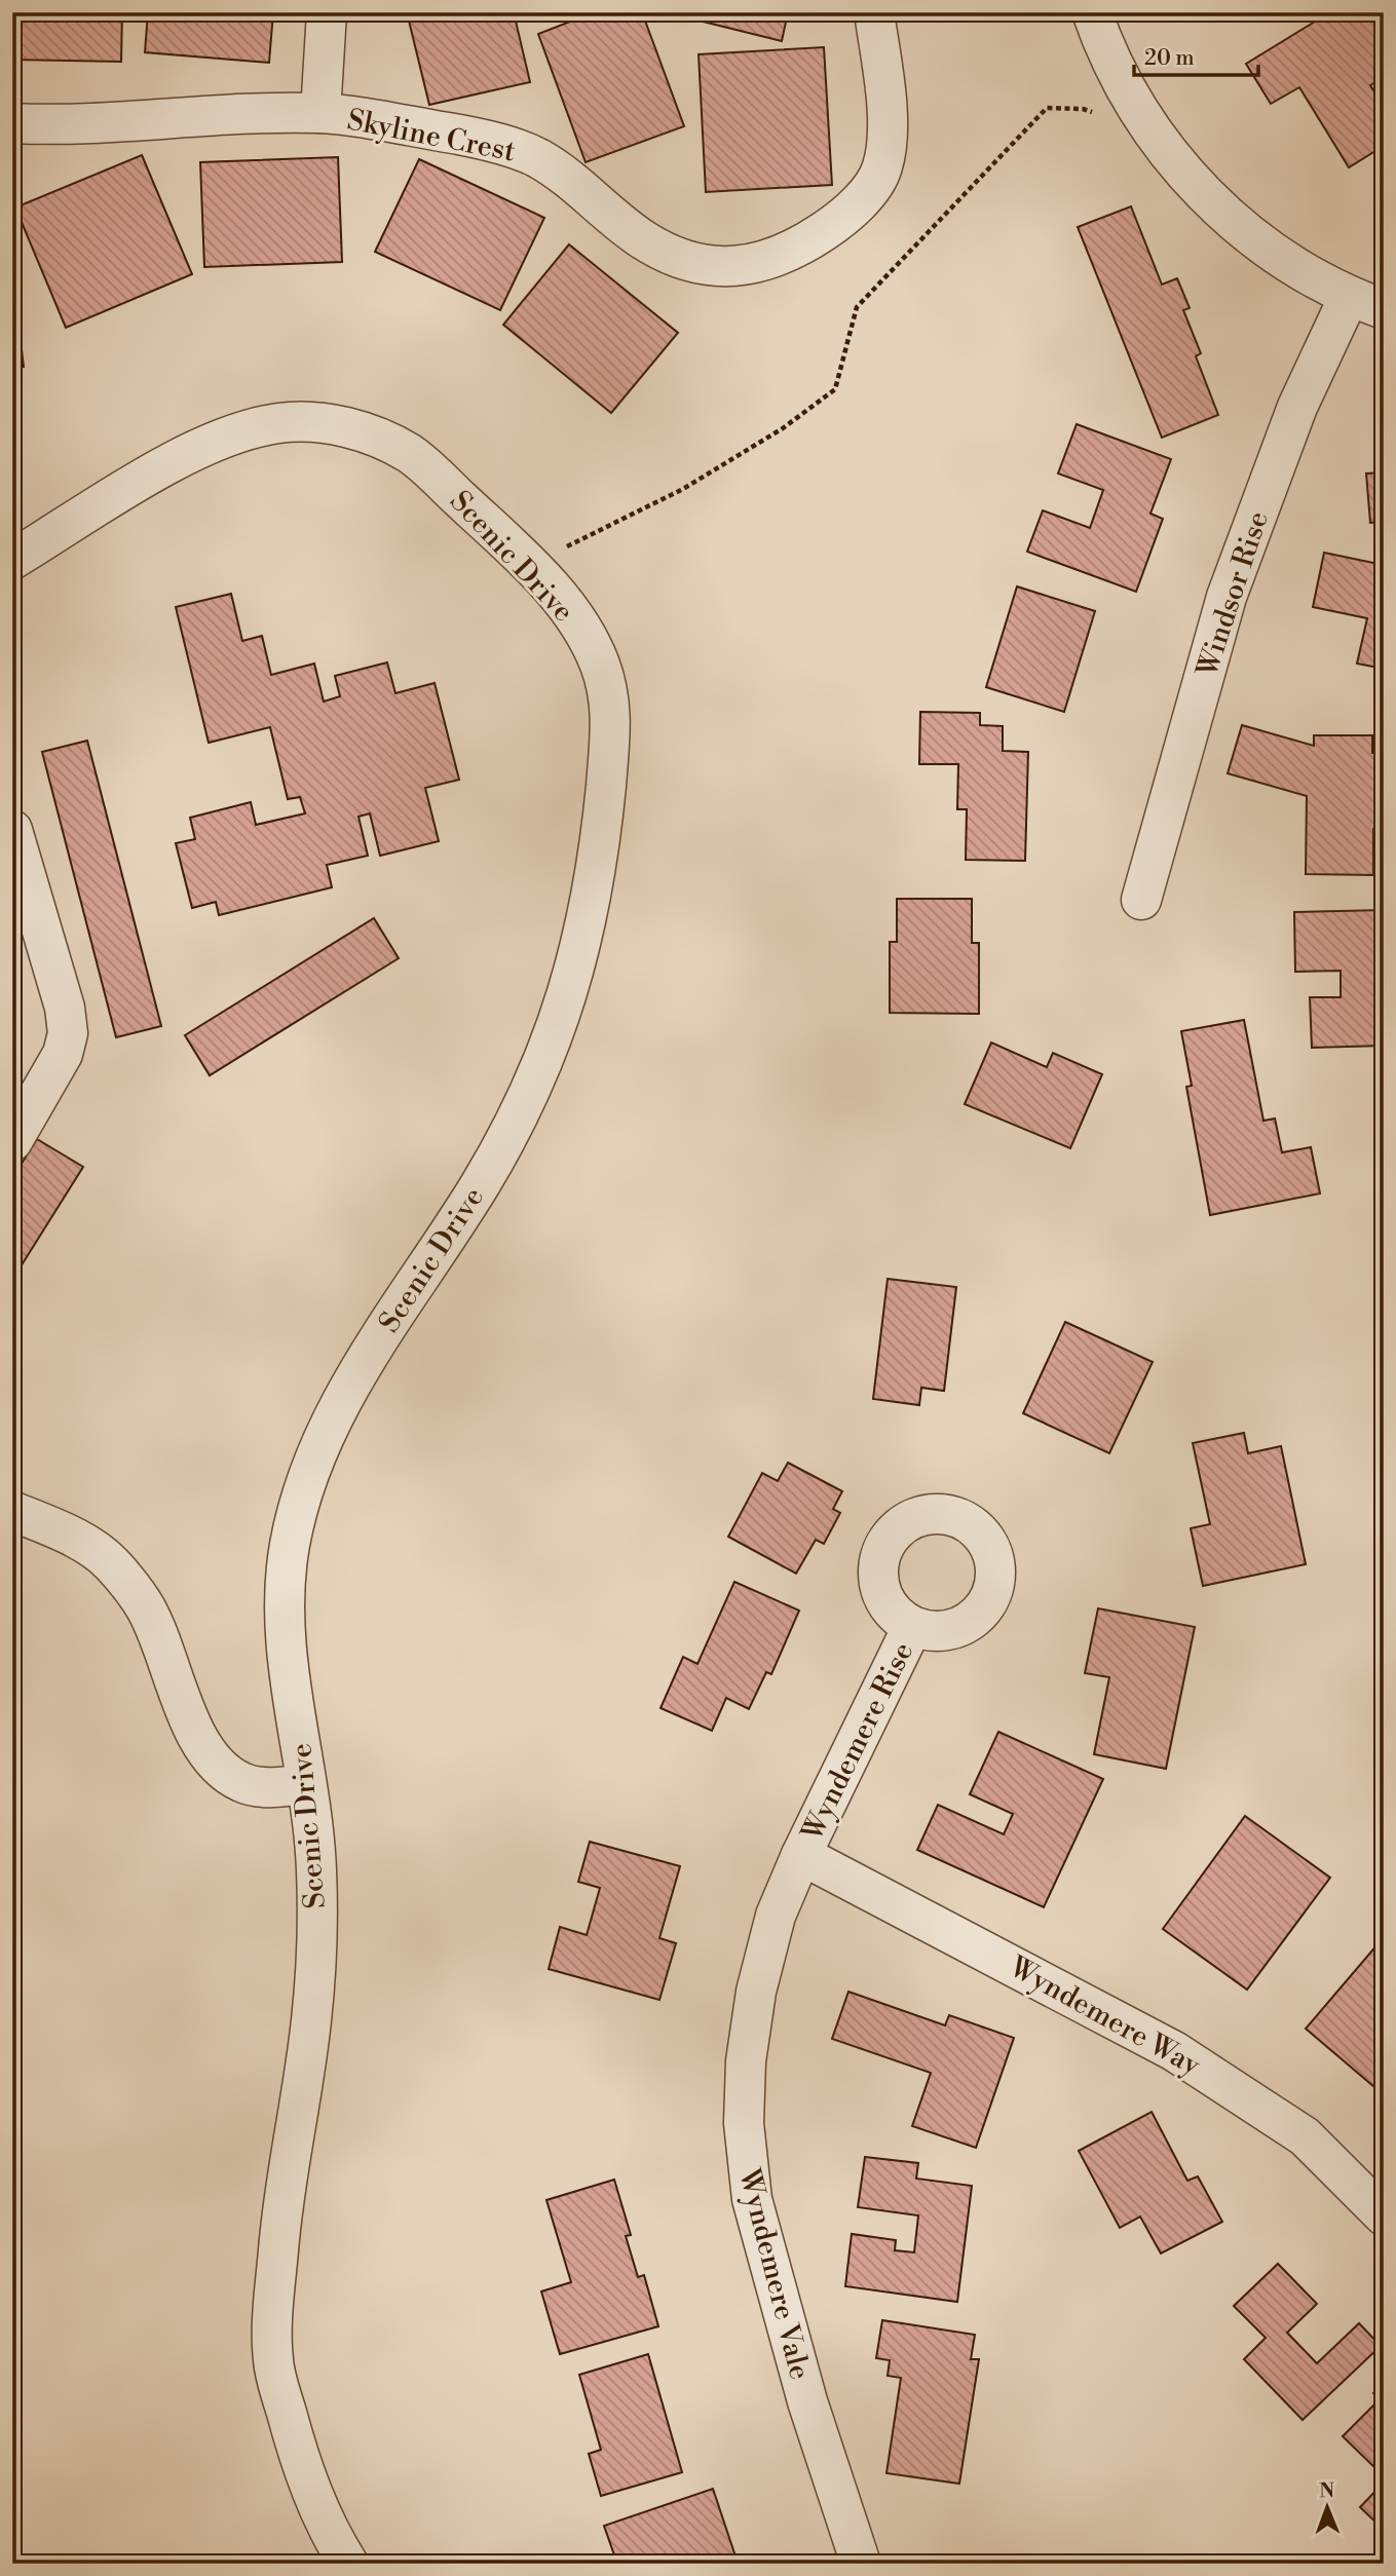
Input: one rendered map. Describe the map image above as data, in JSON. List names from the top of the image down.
{
  "streets": {
    "street": [
      "Skyline Crest",
      "Scenic Drive",
      "Windsor Rise",
      "Wyndemere Rise",
      "Wyndemere Way",
      "Wyndemere Vale"
    ]
  },
  "crossings": [
    ["Wyndemere Rise", "Wyndemere Way"],
    ["Wyndemere Rise", "Wyndemere Vale"],
    ["Wyndemere Way", "Wyndemere Vale"]
  ],
  "scale_bar": "20 m",
  "north": "top"
}
